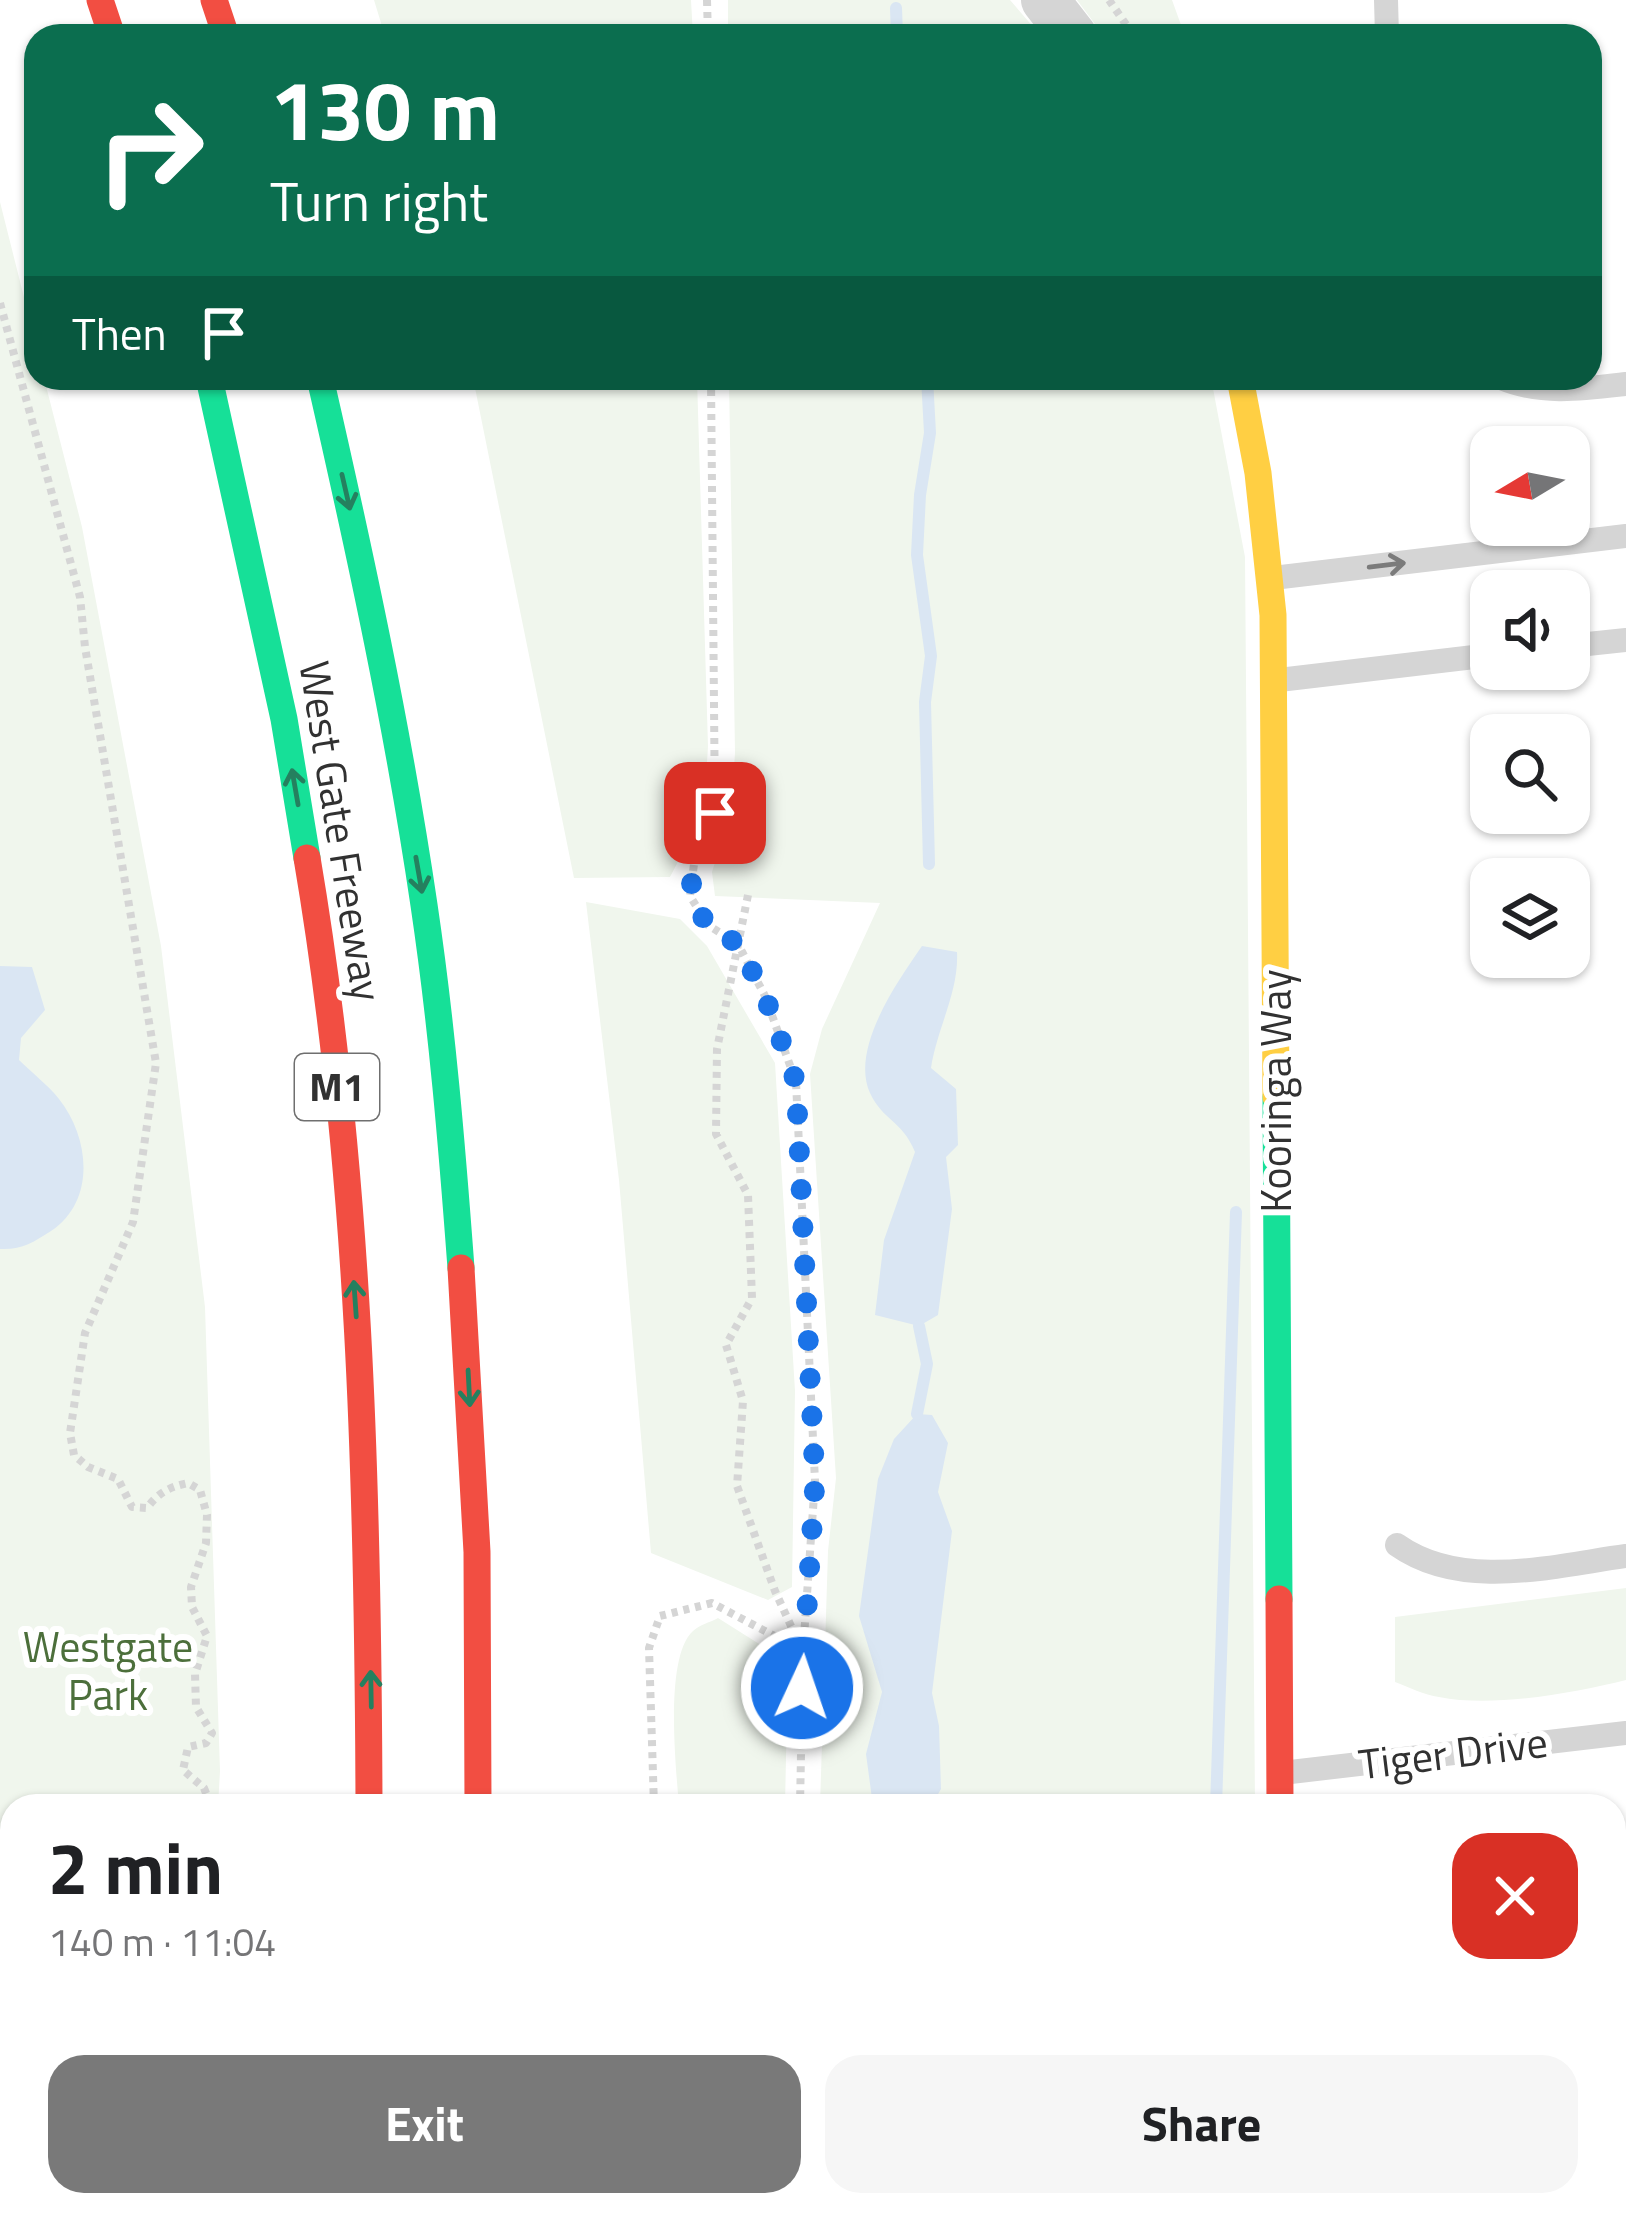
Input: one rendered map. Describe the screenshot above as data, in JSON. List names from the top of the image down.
{
  "streets": {
    "main road": ["West Gate Freeway", "M1", "Kooringa Way"],
    "lane": ["Tiger Drive"]
  },
  "crossings": [
    ["Kooringa Way", "Tiger Drive"]
  ],
  "parks": ["Westgate Park"],
  "north": "left",
  "page": {
    "turn": ["130 m", "Turn right"],
    "then": "Then",
    "heading": ["2 min", "140 m · 11:04"],
    "buttons": ["Exit", "Share"]
  }
}
